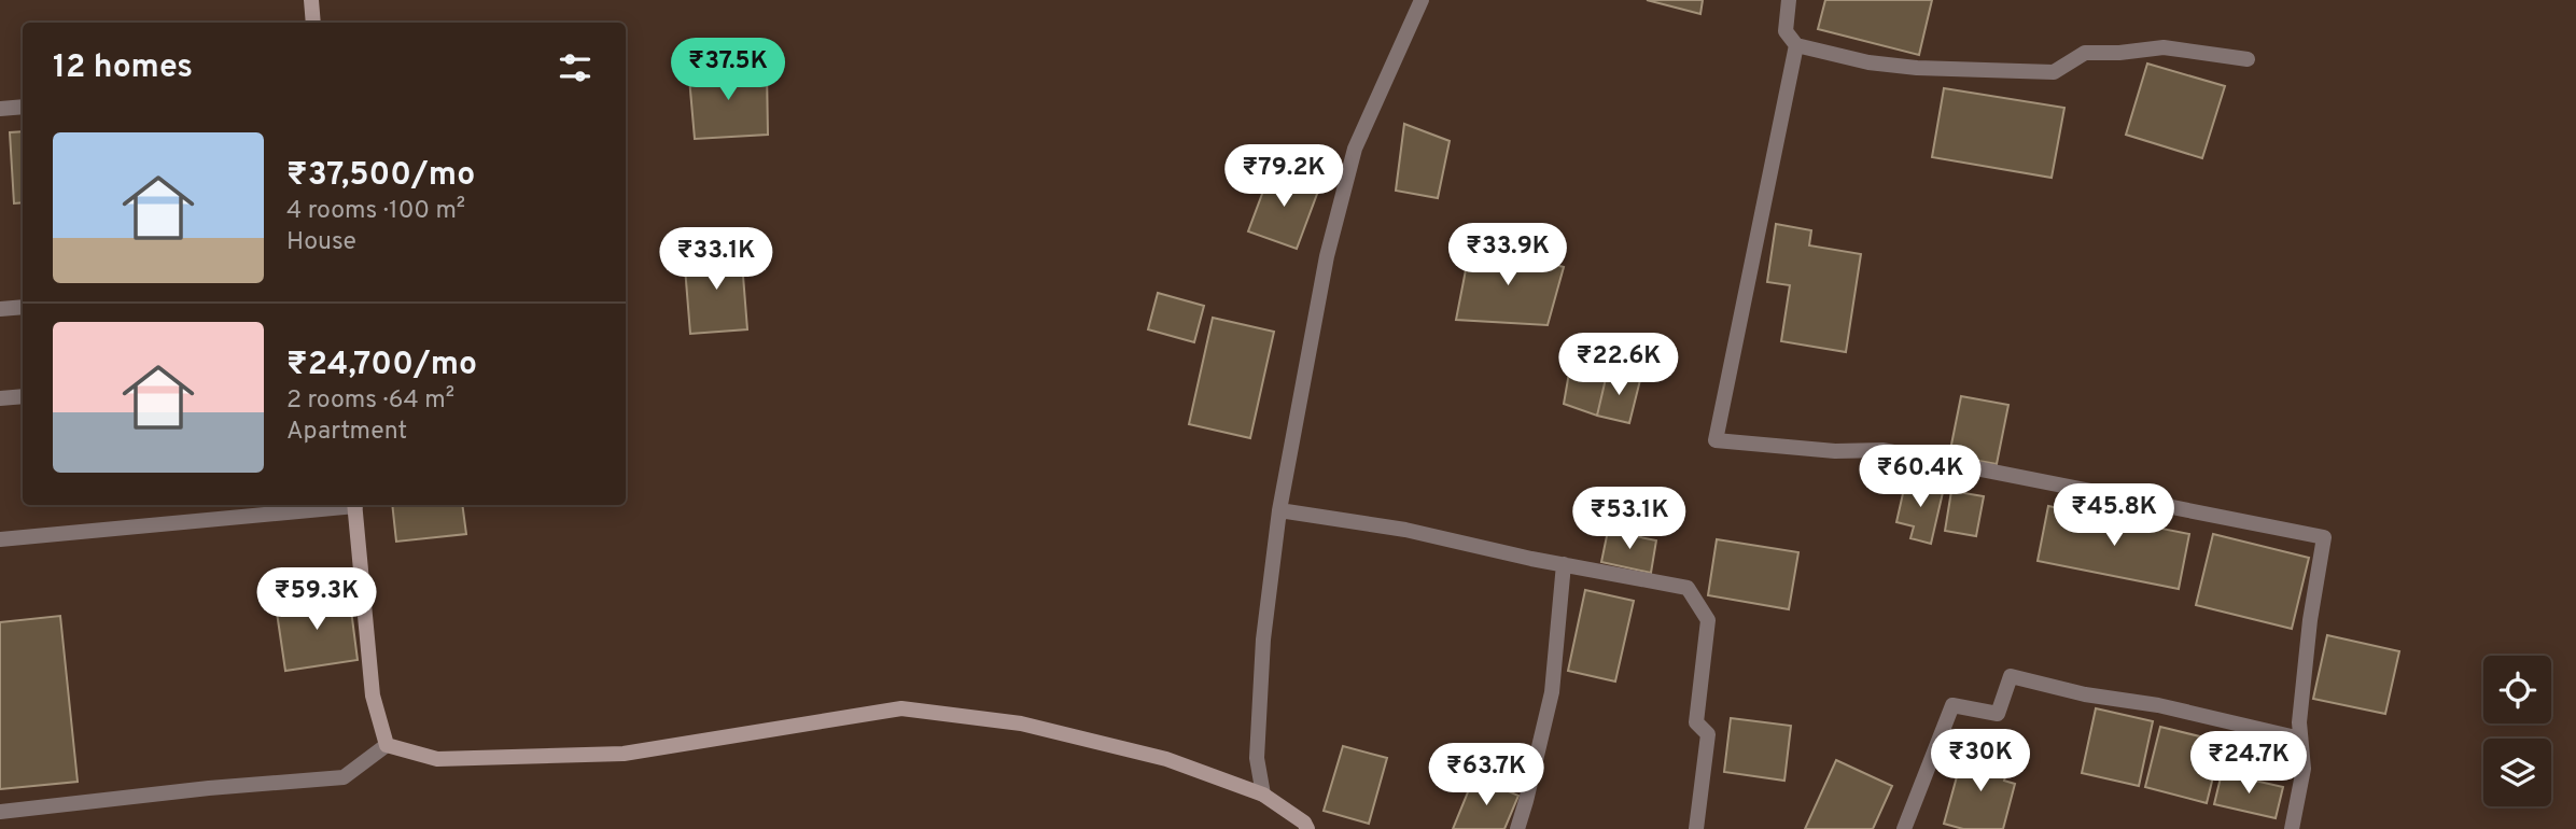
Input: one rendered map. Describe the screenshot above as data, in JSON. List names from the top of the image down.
{
  "page": {
    "heading": "12 homes",
    "price": [
      "₹37.5K",
      "₹79.2K",
      "₹33.9K",
      "₹33.1K",
      "₹22.6K",
      "₹60.4K",
      "₹45.8K",
      "₹53.1K",
      "₹59.3K",
      "₹30K",
      "₹24.7K",
      "₹63.7K"
    ],
    "list": [
      {
        "name": "₹37,500/mo",
        "note": "4 rooms · 100 m² · House"
      },
      {
        "name": "₹24,700/mo",
        "note": "2 rooms · 64 m² · Apartment"
      }
    ]
  }
}
